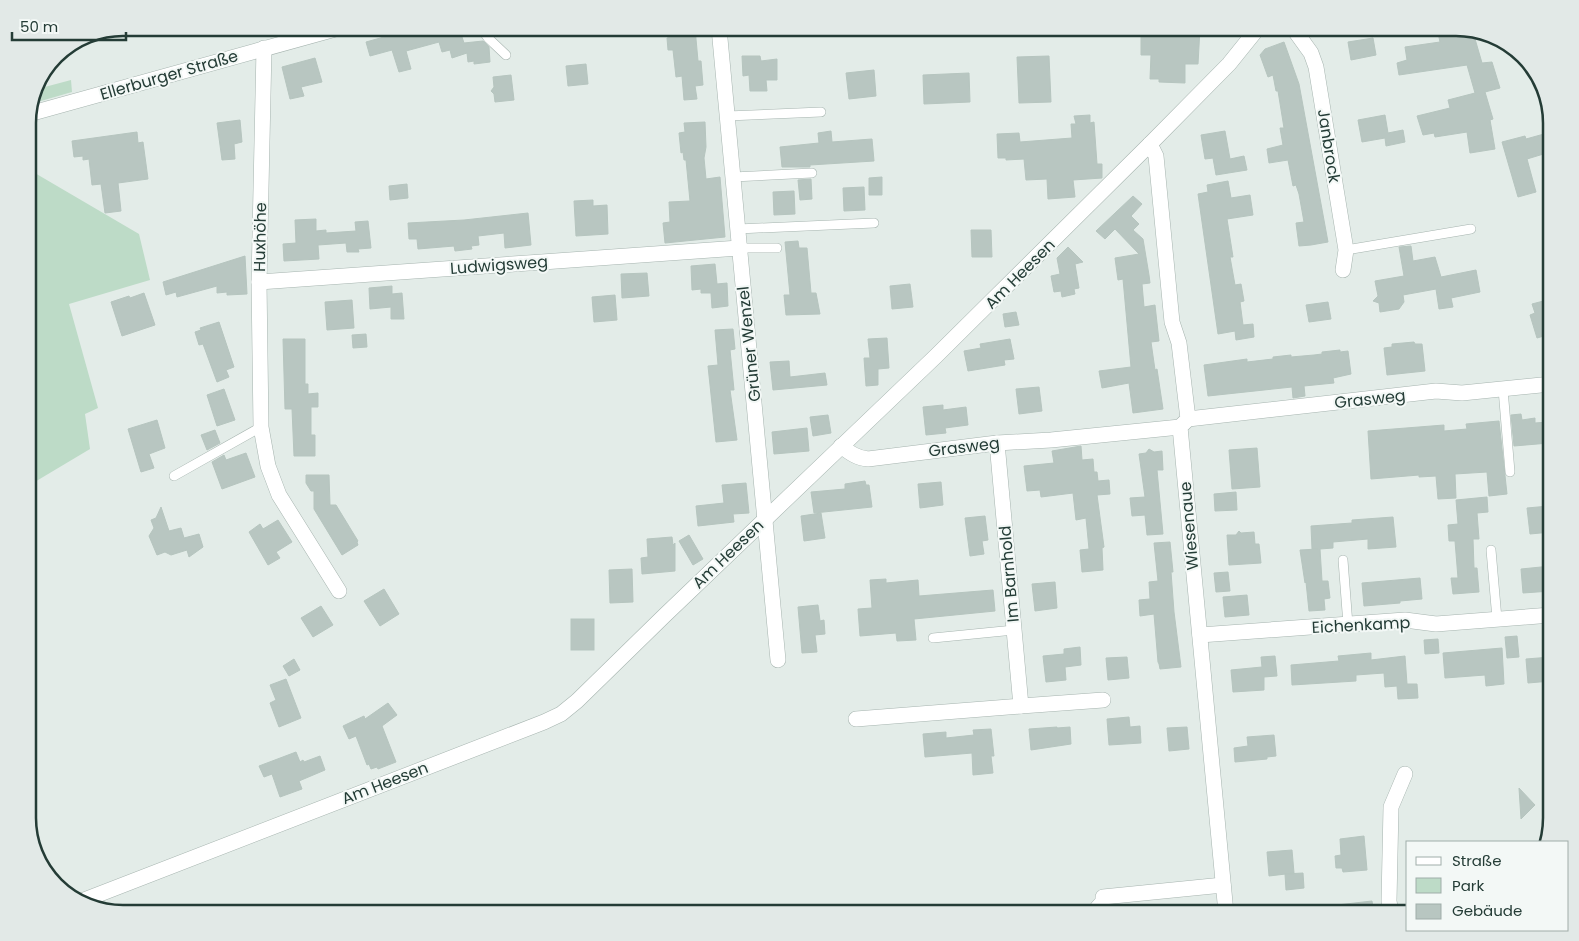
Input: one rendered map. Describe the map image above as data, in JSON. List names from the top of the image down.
{
  "streets": {
    "street": [
      "Ellerburger Straße",
      "Janbrock",
      "Huxhöhe",
      "Ludwigsweg",
      "Am Heesen",
      "Grüner Wenzel",
      "Grasweg",
      "Wiesenaue",
      "Im Barnhold",
      "Eichenkamp"
    ]
  },
  "crossings": [
    ["Ellerburger Straße", "Huxhöhe"],
    ["Huxhöhe", "Ludwigsweg"],
    ["Ludwigsweg", "Grüner Wenzel"],
    ["Am Heesen", "Grüner Wenzel"],
    ["Am Heesen", "Grasweg"],
    ["Am Heesen", "Wiesenaue"],
    ["Grasweg", "Wiesenaue"],
    ["Grasweg", "Im Barnhold"],
    ["Wiesenaue", "Eichenkamp"]
  ],
  "legend": ["Straße", "Park", "Gebäude"],
  "scale_bar": "50 m"
}
